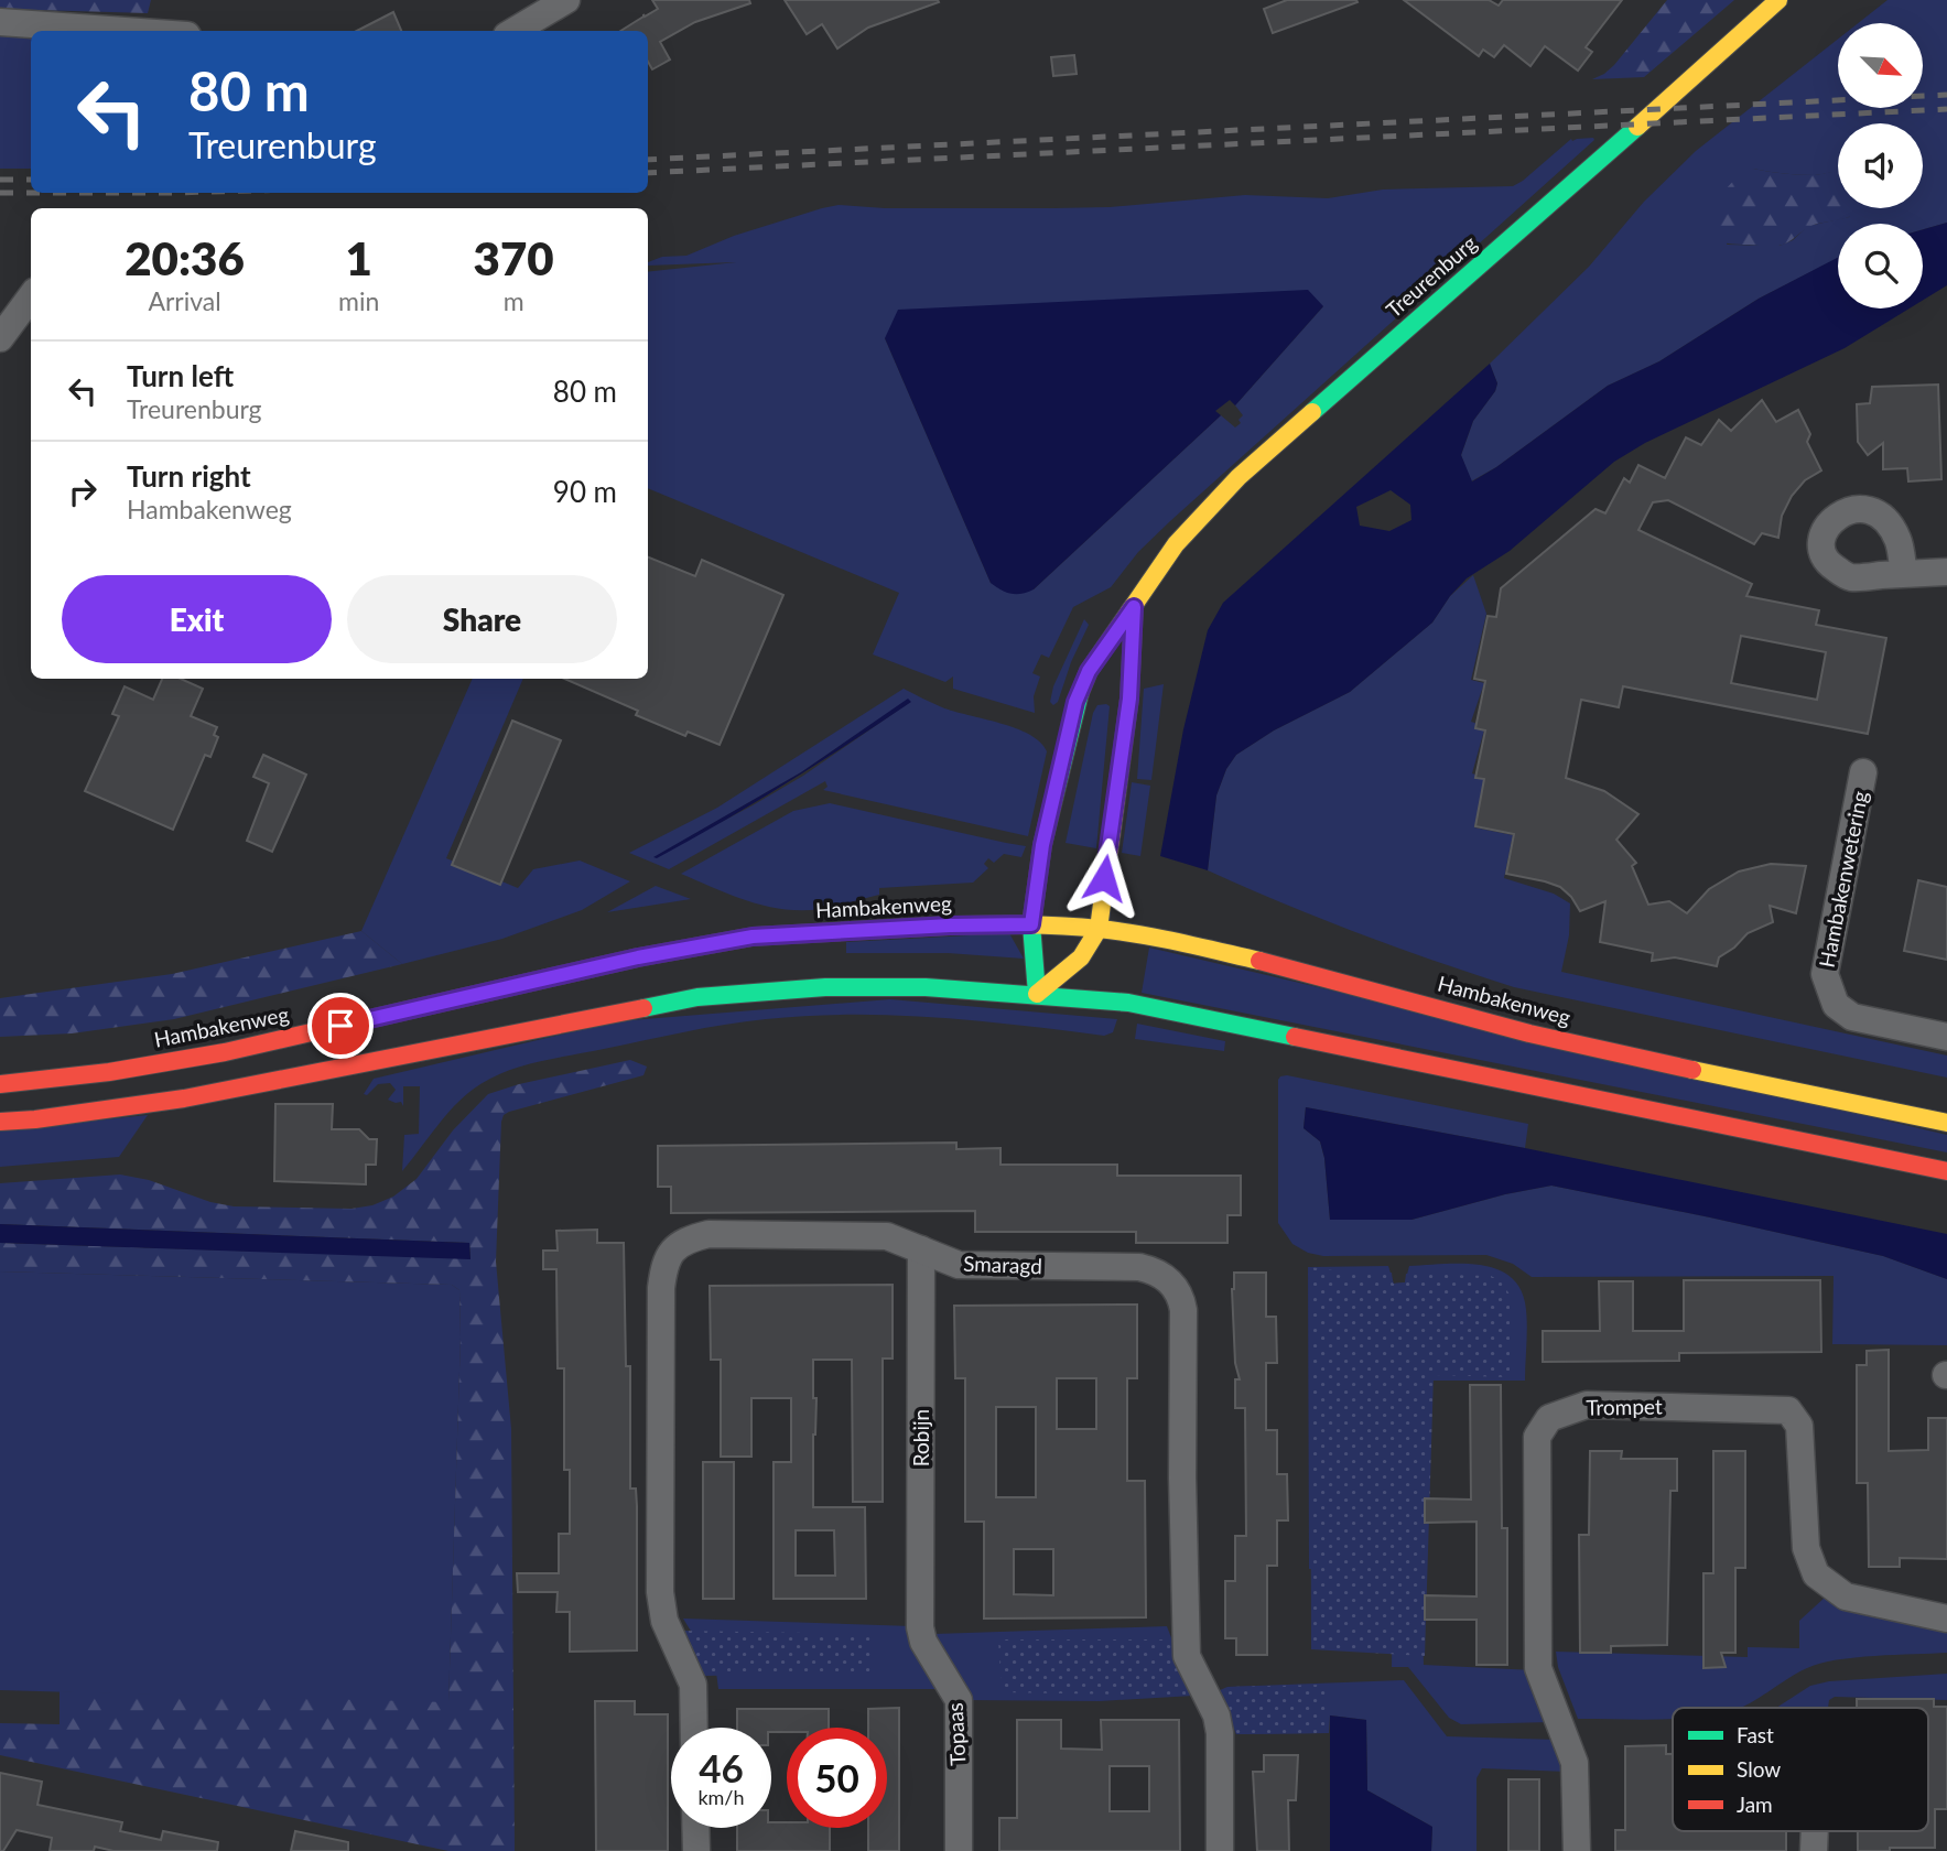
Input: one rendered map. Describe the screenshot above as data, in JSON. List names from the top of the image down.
{
  "streets": {
    "main road": ["Treurenburg", "Hambakenweg"],
    "street": [
      "Hambakenwetering",
      "Smaragd",
      "Trompet",
      "Robijn",
      "Topaas"
    ]
  },
  "crossings": [
    ["Treurenburg", "Hambakenweg"],
    ["Smaragd", "Robijn"],
    ["Robijn", "Topaas"]
  ],
  "legend": ["Fast", "Slow", "Jam"],
  "north": "bottom right",
  "page": {
    "turn": ["80 m", "Treurenburg"],
    "eta": [
      "20:36",
      "Arrival",
      "1",
      "min",
      "370",
      "m"
    ],
    "list": [
      {
        "name": "Turn left",
        "note": "Treurenburg",
        "value": "80 m"
      },
      {
        "name": "Turn right",
        "note": "Hambakenweg",
        "value": "90 m"
      }
    ],
    "buttons": ["Exit", "Share"],
    "speed": "46 km/h",
    "limit": "50"
  }
}
